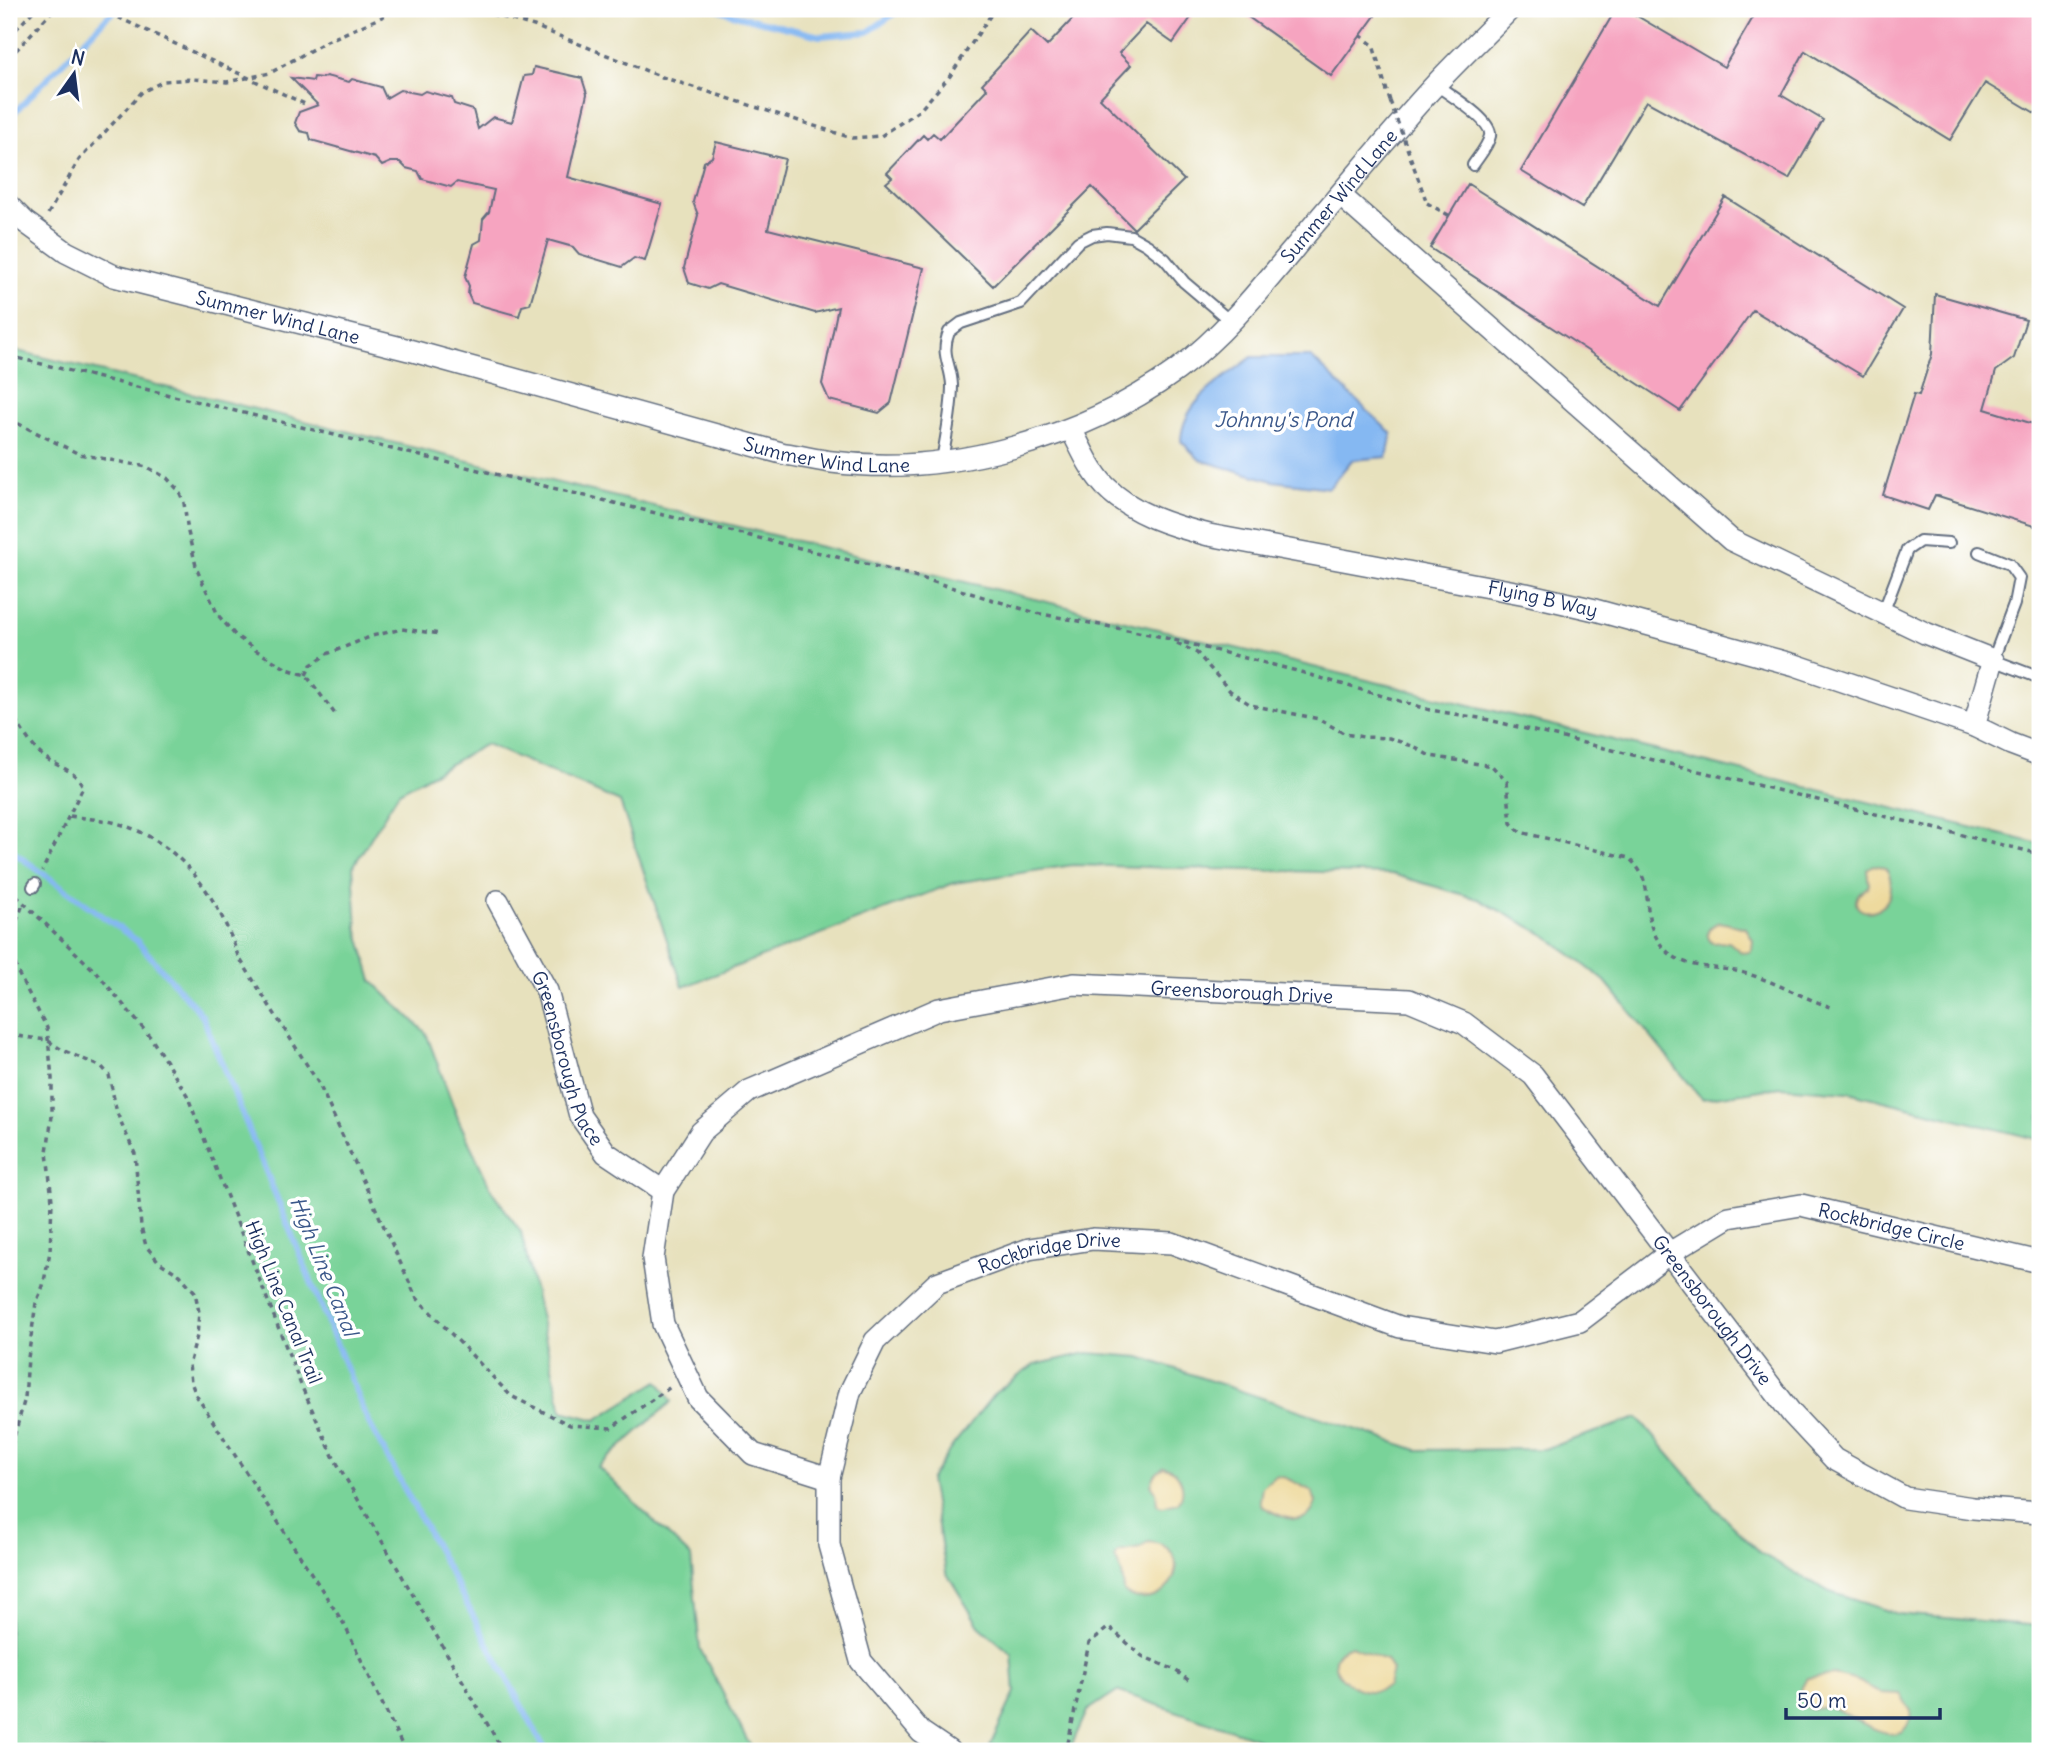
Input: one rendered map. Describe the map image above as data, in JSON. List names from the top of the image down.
{
  "streets": {
    "street": [
      "Summer Wind Lane",
      "Flying B Way",
      "Greensborough Drive",
      "Greensborough Place",
      "Rockbridge Circle",
      "Rockbridge Drive"
    ],
    "path": ["High Line Canal Trail"]
  },
  "crossings": [
    ["Summer Wind Lane", "Flying B Way"],
    ["Greensborough Drive", "Greensborough Place"],
    ["Greensborough Drive", "Rockbridge Circle"],
    ["Greensborough Drive", "Rockbridge Drive"],
    ["Rockbridge Circle", "Rockbridge Drive"]
  ],
  "water": ["Johnny's Pond", "High Line Canal"],
  "scale_bar": "50 m",
  "north": "top"
}
